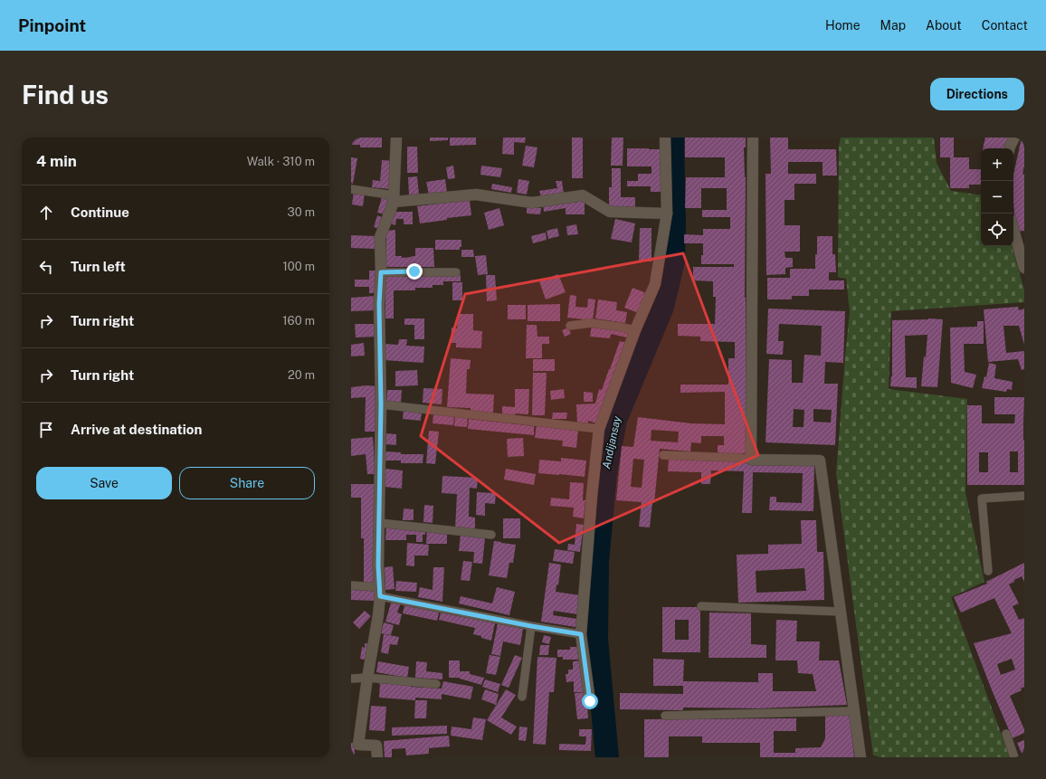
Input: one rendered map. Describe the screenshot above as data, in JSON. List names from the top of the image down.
{
  "water": ["Andijansay"],
  "page": {
    "header": "Pinpoint",
    "nav": [
      "Home",
      "Map",
      "About",
      "Contact"
    ],
    "buttons": [
      "Directions",
      ["Save", "Share"]
    ],
    "title": "Find us",
    "heading": ["4 min", "Walk · 310 m"],
    "map_buttons": ["+", "−"],
    "list": [
      ["Continue", "30 m"],
      ["Turn left", "100 m"],
      ["Turn right", "160 m"],
      ["Turn right", "20 m"],
      "Arrive at destination"
    ]
  }
}
